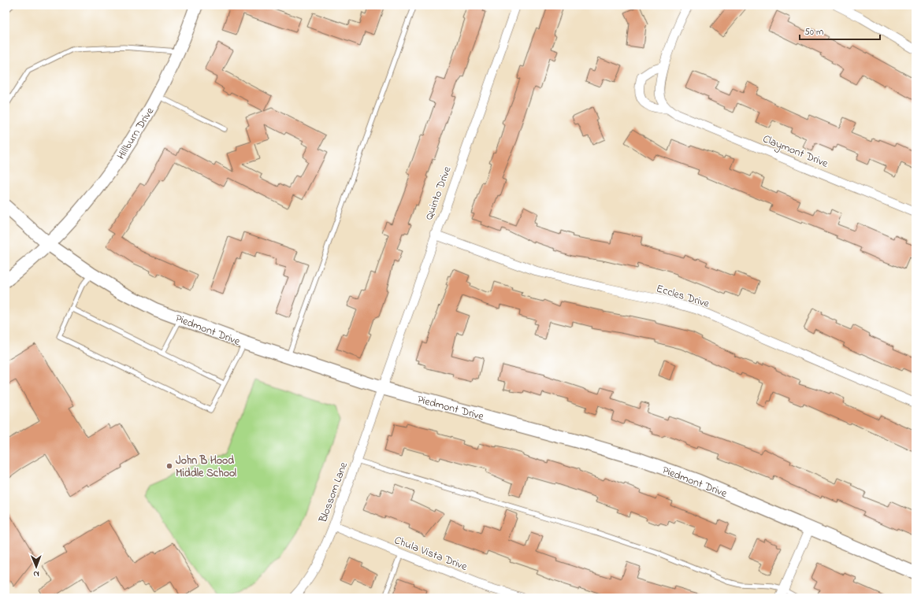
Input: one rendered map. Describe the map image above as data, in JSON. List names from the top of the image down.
{
  "streets": {
    "street": [
      "Hillburn Drive",
      "Claymont Drive",
      "Quinto Drive",
      "Eccles Drive",
      "Piedmont Drive",
      "Blossom Lane",
      "Chula Vista Drive"
    ]
  },
  "crossings": [
    ["Hillburn Drive", "Piedmont Drive"],
    ["Quinto Drive", "Eccles Drive"],
    ["Quinto Drive", "Piedmont Drive"],
    ["Quinto Drive", "Blossom Lane"],
    ["Piedmont Drive", "Blossom Lane"],
    ["Blossom Lane", "Chula Vista Drive"]
  ],
  "places": ["John B Hood Middle School"],
  "scale_bar": "50 m",
  "north": "bottom"
}
